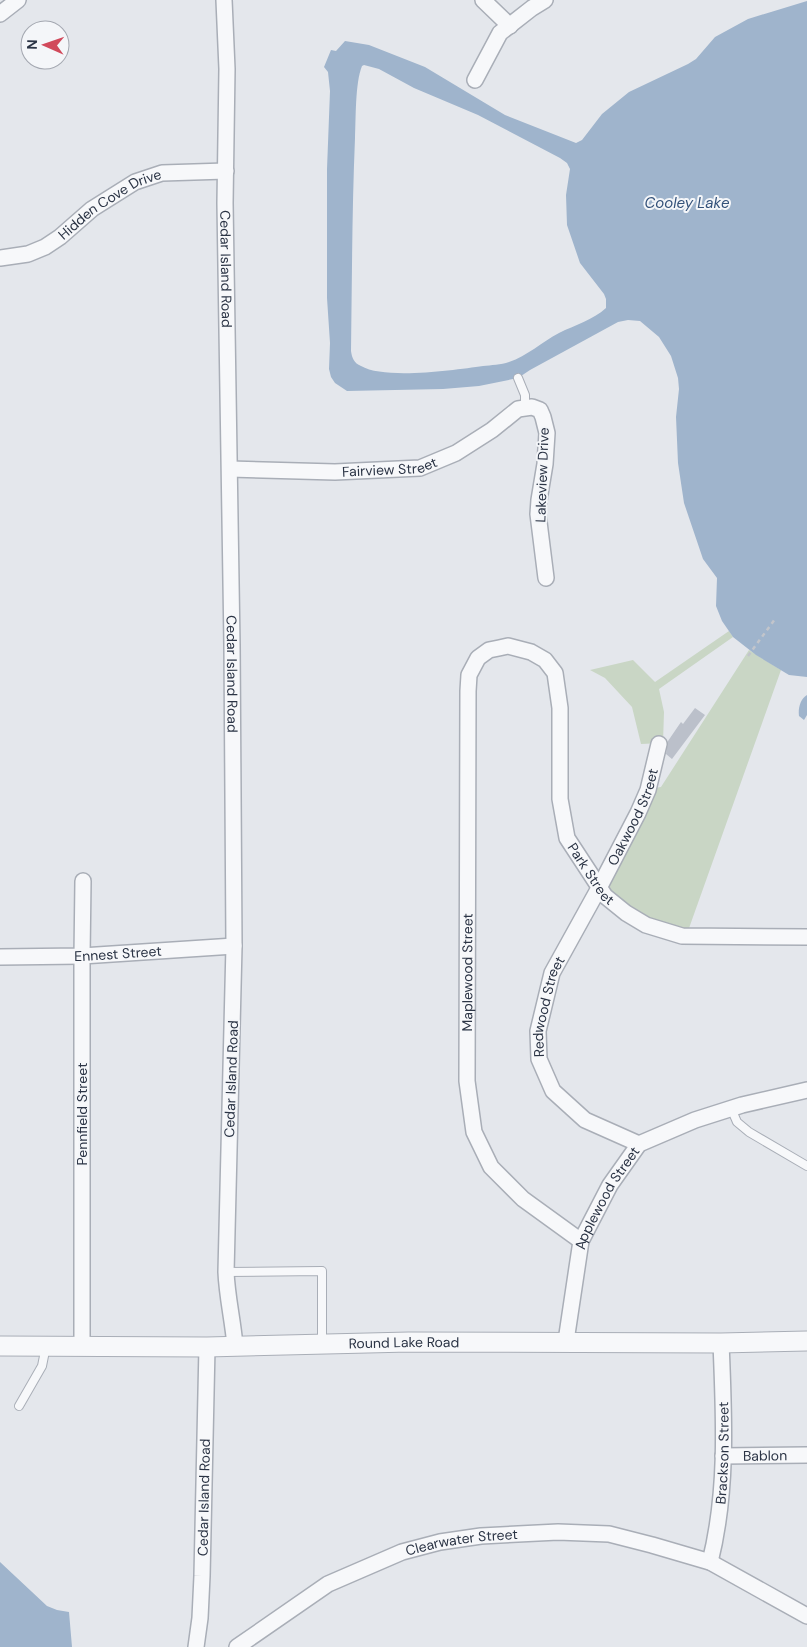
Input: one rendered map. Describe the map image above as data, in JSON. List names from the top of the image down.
{
  "streets": {
    "street": [
      "Hidden Cove Drive",
      "Cedar Island Road",
      "Fairview Street",
      "Lakeview Drive",
      "Oakwood Street",
      "Park Street",
      "Ennest Street",
      "Maplewood Street",
      "Redwood Street",
      "Pennfield Street",
      "Applewood Street",
      "Round Lake Road",
      "Brackson Street",
      "Bablon",
      "Clearwater Street"
    ]
  },
  "crossings": [
    ["Hidden Cove Drive", "Cedar Island Road"],
    ["Cedar Island Road", "Fairview Street"],
    ["Cedar Island Road", "Ennest Street"],
    ["Cedar Island Road", "Round Lake Road"],
    ["Fairview Street", "Lakeview Drive"],
    ["Oakwood Street", "Park Street"],
    ["Oakwood Street", "Redwood Street"],
    ["Park Street", "Maplewood Street"],
    ["Park Street", "Redwood Street"],
    ["Ennest Street", "Pennfield Street"],
    ["Maplewood Street", "Applewood Street"],
    ["Redwood Street", "Applewood Street"],
    ["Pennfield Street", "Round Lake Road"],
    ["Applewood Street", "Round Lake Road"],
    ["Round Lake Road", "Brackson Street"],
    ["Brackson Street", "Bablon"],
    ["Brackson Street", "Clearwater Street"]
  ],
  "water": ["Cooley Lake"],
  "north": "left"
}
